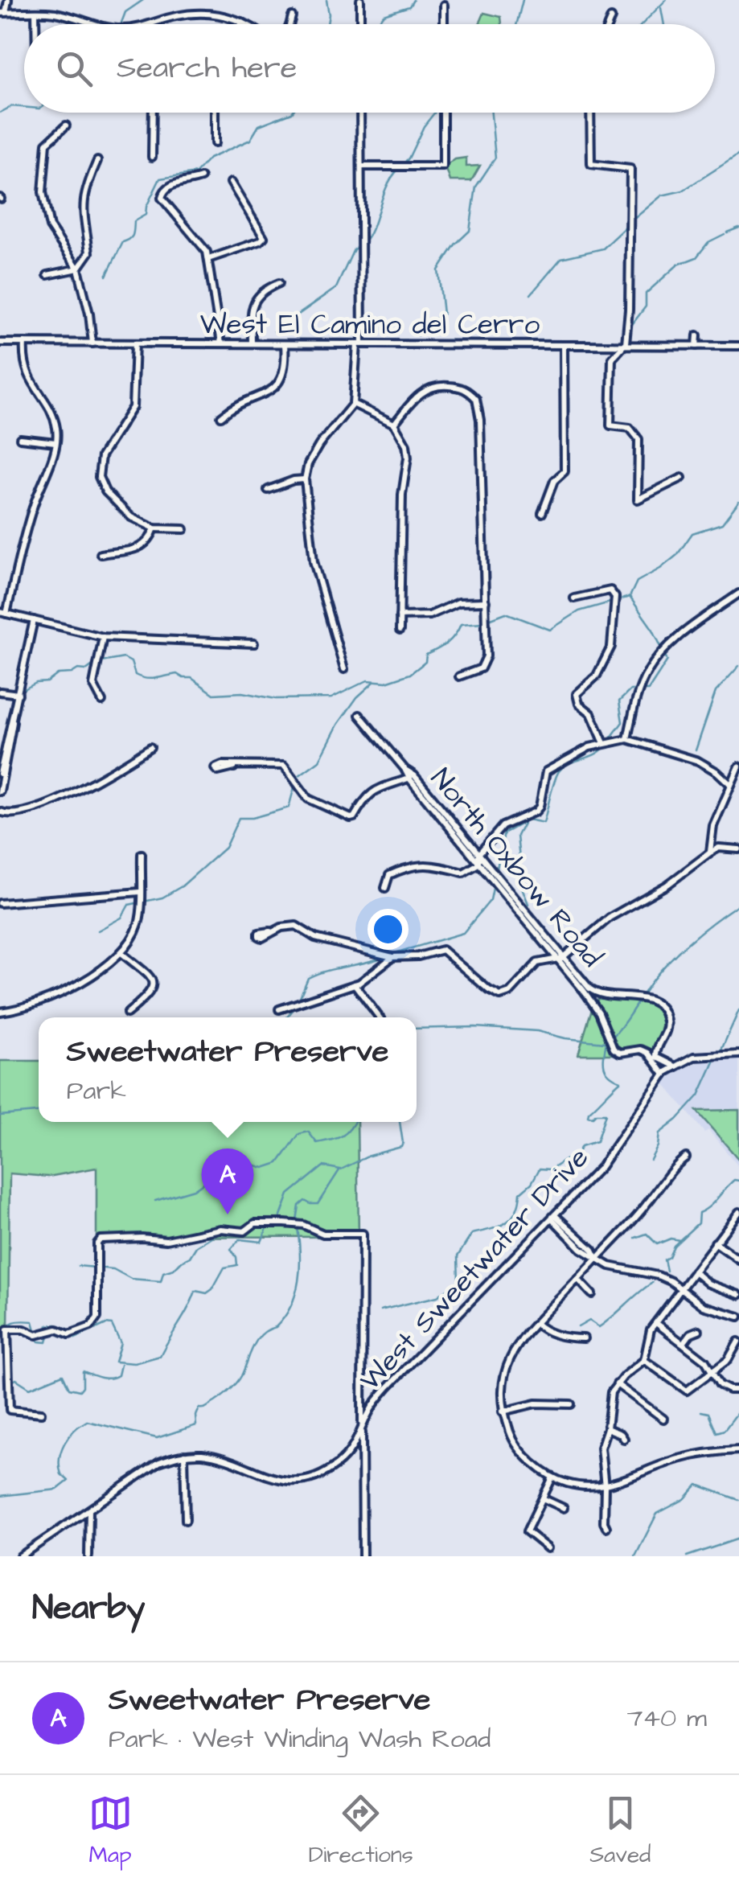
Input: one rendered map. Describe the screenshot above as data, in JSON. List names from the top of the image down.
{
  "streets": {
    "street": ["West El Camino del Cerro", "North Oxbow Road", "West Sweetwater Drive"]
  },
  "crossings": [
    ["North Oxbow Road", "West Sweetwater Drive"]
  ],
  "page": {
    "search": "Search here",
    "popup": ["Sweetwater Preserve", "Park"],
    "pins": "A",
    "heading": "Nearby",
    "list": [
      {
        "mark": "A",
        "name": "Sweetwater Preserve",
        "note": "Park · West Winding Wash Road",
        "value": "740 m"
      }
    ],
    "nav": ["Map", "Directions", "Saved"]
  }
}
